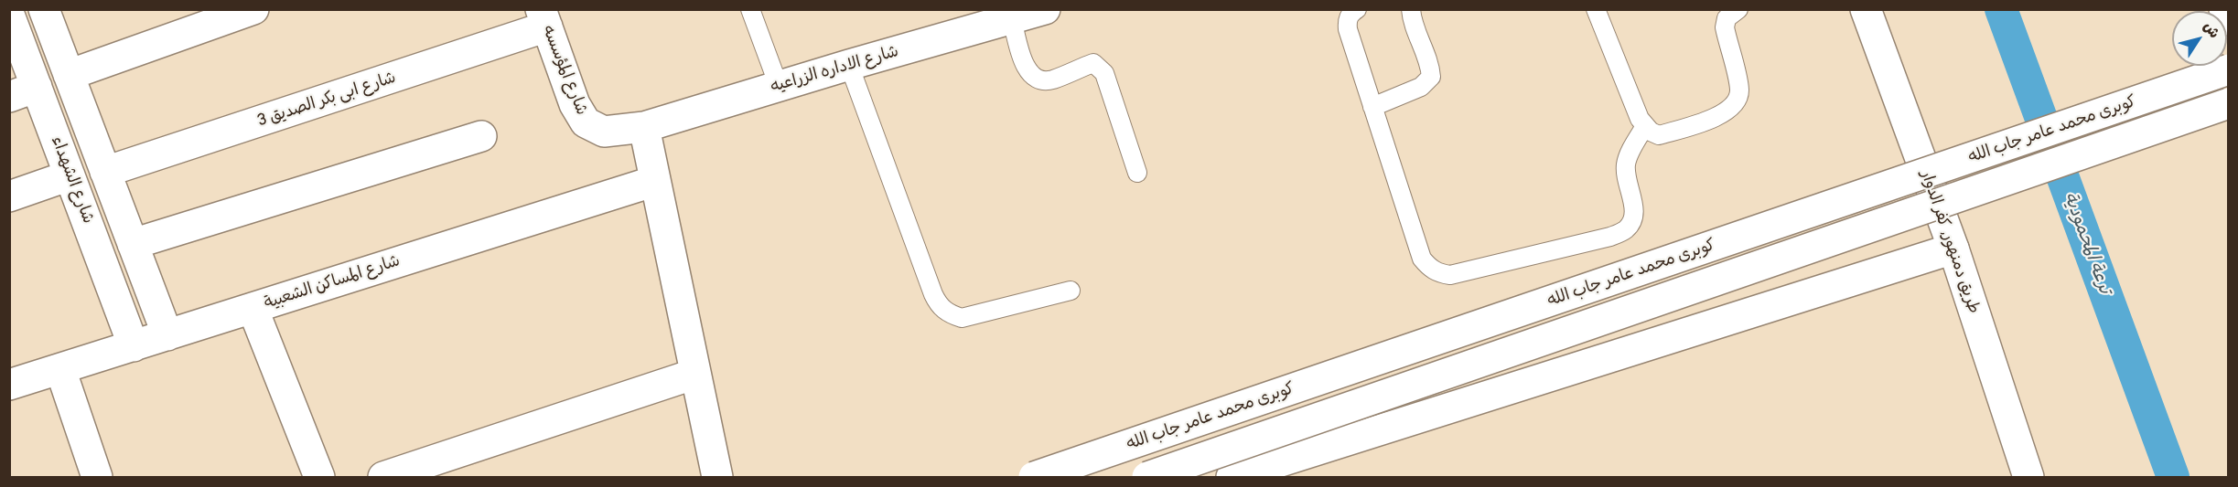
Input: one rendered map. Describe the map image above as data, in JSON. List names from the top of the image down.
{
  "streets": {
    "street": [
      "شارع الاداره الزراعيه",
      "شارع المؤسسه",
      "شارع ابى بكر الصديق 3",
      "كوبرى محمد عامر جاب الله",
      "شارع الشهداء",
      "طريق دمنهور, كفر الدوار",
      "شارع المساكن الشعبية"
    ]
  },
  "crossings": [
    ["شارع الاداره الزراعيه", "شارع المؤسسه"],
    ["شارع المؤسسه", "شارع ابى بكر الصديق 3"],
    ["شارع ابى بكر الصديق 3", "شارع الشهداء"],
    ["شارع الشهداء", "شارع المساكن الشعبية"]
  ],
  "water": ["ترعة المحمودية"],
  "north": "top right"
}
